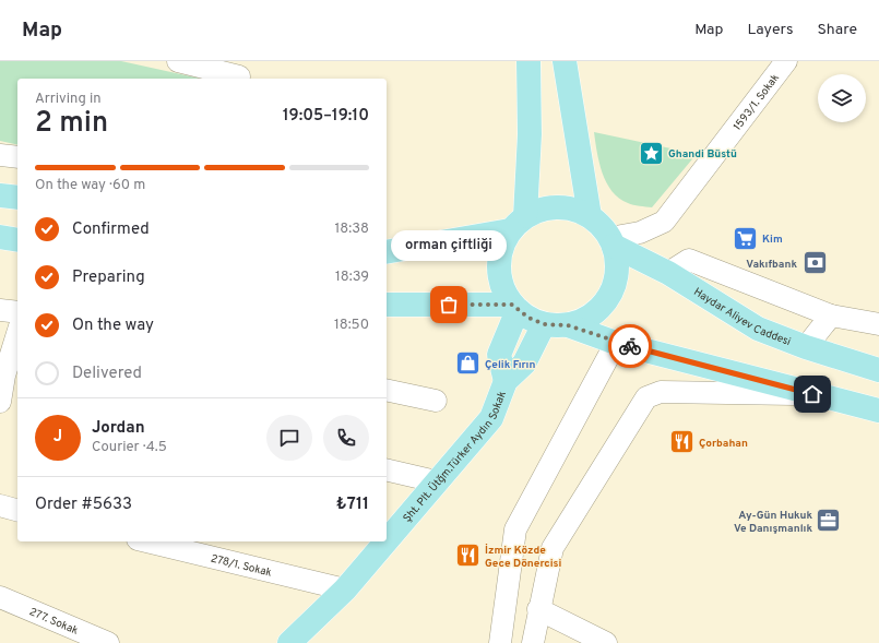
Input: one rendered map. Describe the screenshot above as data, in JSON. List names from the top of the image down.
{
  "streets": {
    "main road": ["Haydar Aliyev Caddesi", "Şht. Plt. Ütğm.Türker Aydın Sokak"],
    "street": ["1593/1. Sokak", "278/1. Sokak", "277. Sokak"]
  },
  "crossings": [
    ["1593/1. Sokak", "Haydar Aliyev Caddesi"],
    ["1593/1. Sokak", "Şht. Plt. Ütğm.Türker Aydın Sokak"],
    ["Haydar Aliyev Caddesi", "Şht. Plt. Ütğm.Türker Aydın Sokak"],
    ["Şht. Plt. Ütğm.Türker Aydın Sokak", "278/1. Sokak"]
  ],
  "places": {
    "place": ["Ghandi Büstü"],
    "supermarket": ["Kim"],
    "bank": ["Vakıfbank"],
    "other": ["orman çiftliği"],
    "shop": ["Çelik Fırın"],
    "restaurant": ["Çorbahan", "İzmir Közde Gece Dönercisi"],
    "office": ["Ay-Gün Hukuk Ve Danışmanlık"]
  },
  "page": {
    "header": "Map",
    "nav": ["Map", "Layers", "Share"],
    "heading": ["2 min", "Arriving in", "19:05–19:10"],
    "panel": [
      "Jordan",
      "Courier · 4.5",
      "Order #5633",
      "₺711"
    ],
    "bar": "On the way · 60 m",
    "list": [
      ["Confirmed", "18:38"],
      ["Preparing", "18:39"],
      ["On the way", "18:50"],
      "Delivered"
    ],
    "bubble": "orman çiftliği",
    "round": "J"
  }
}
